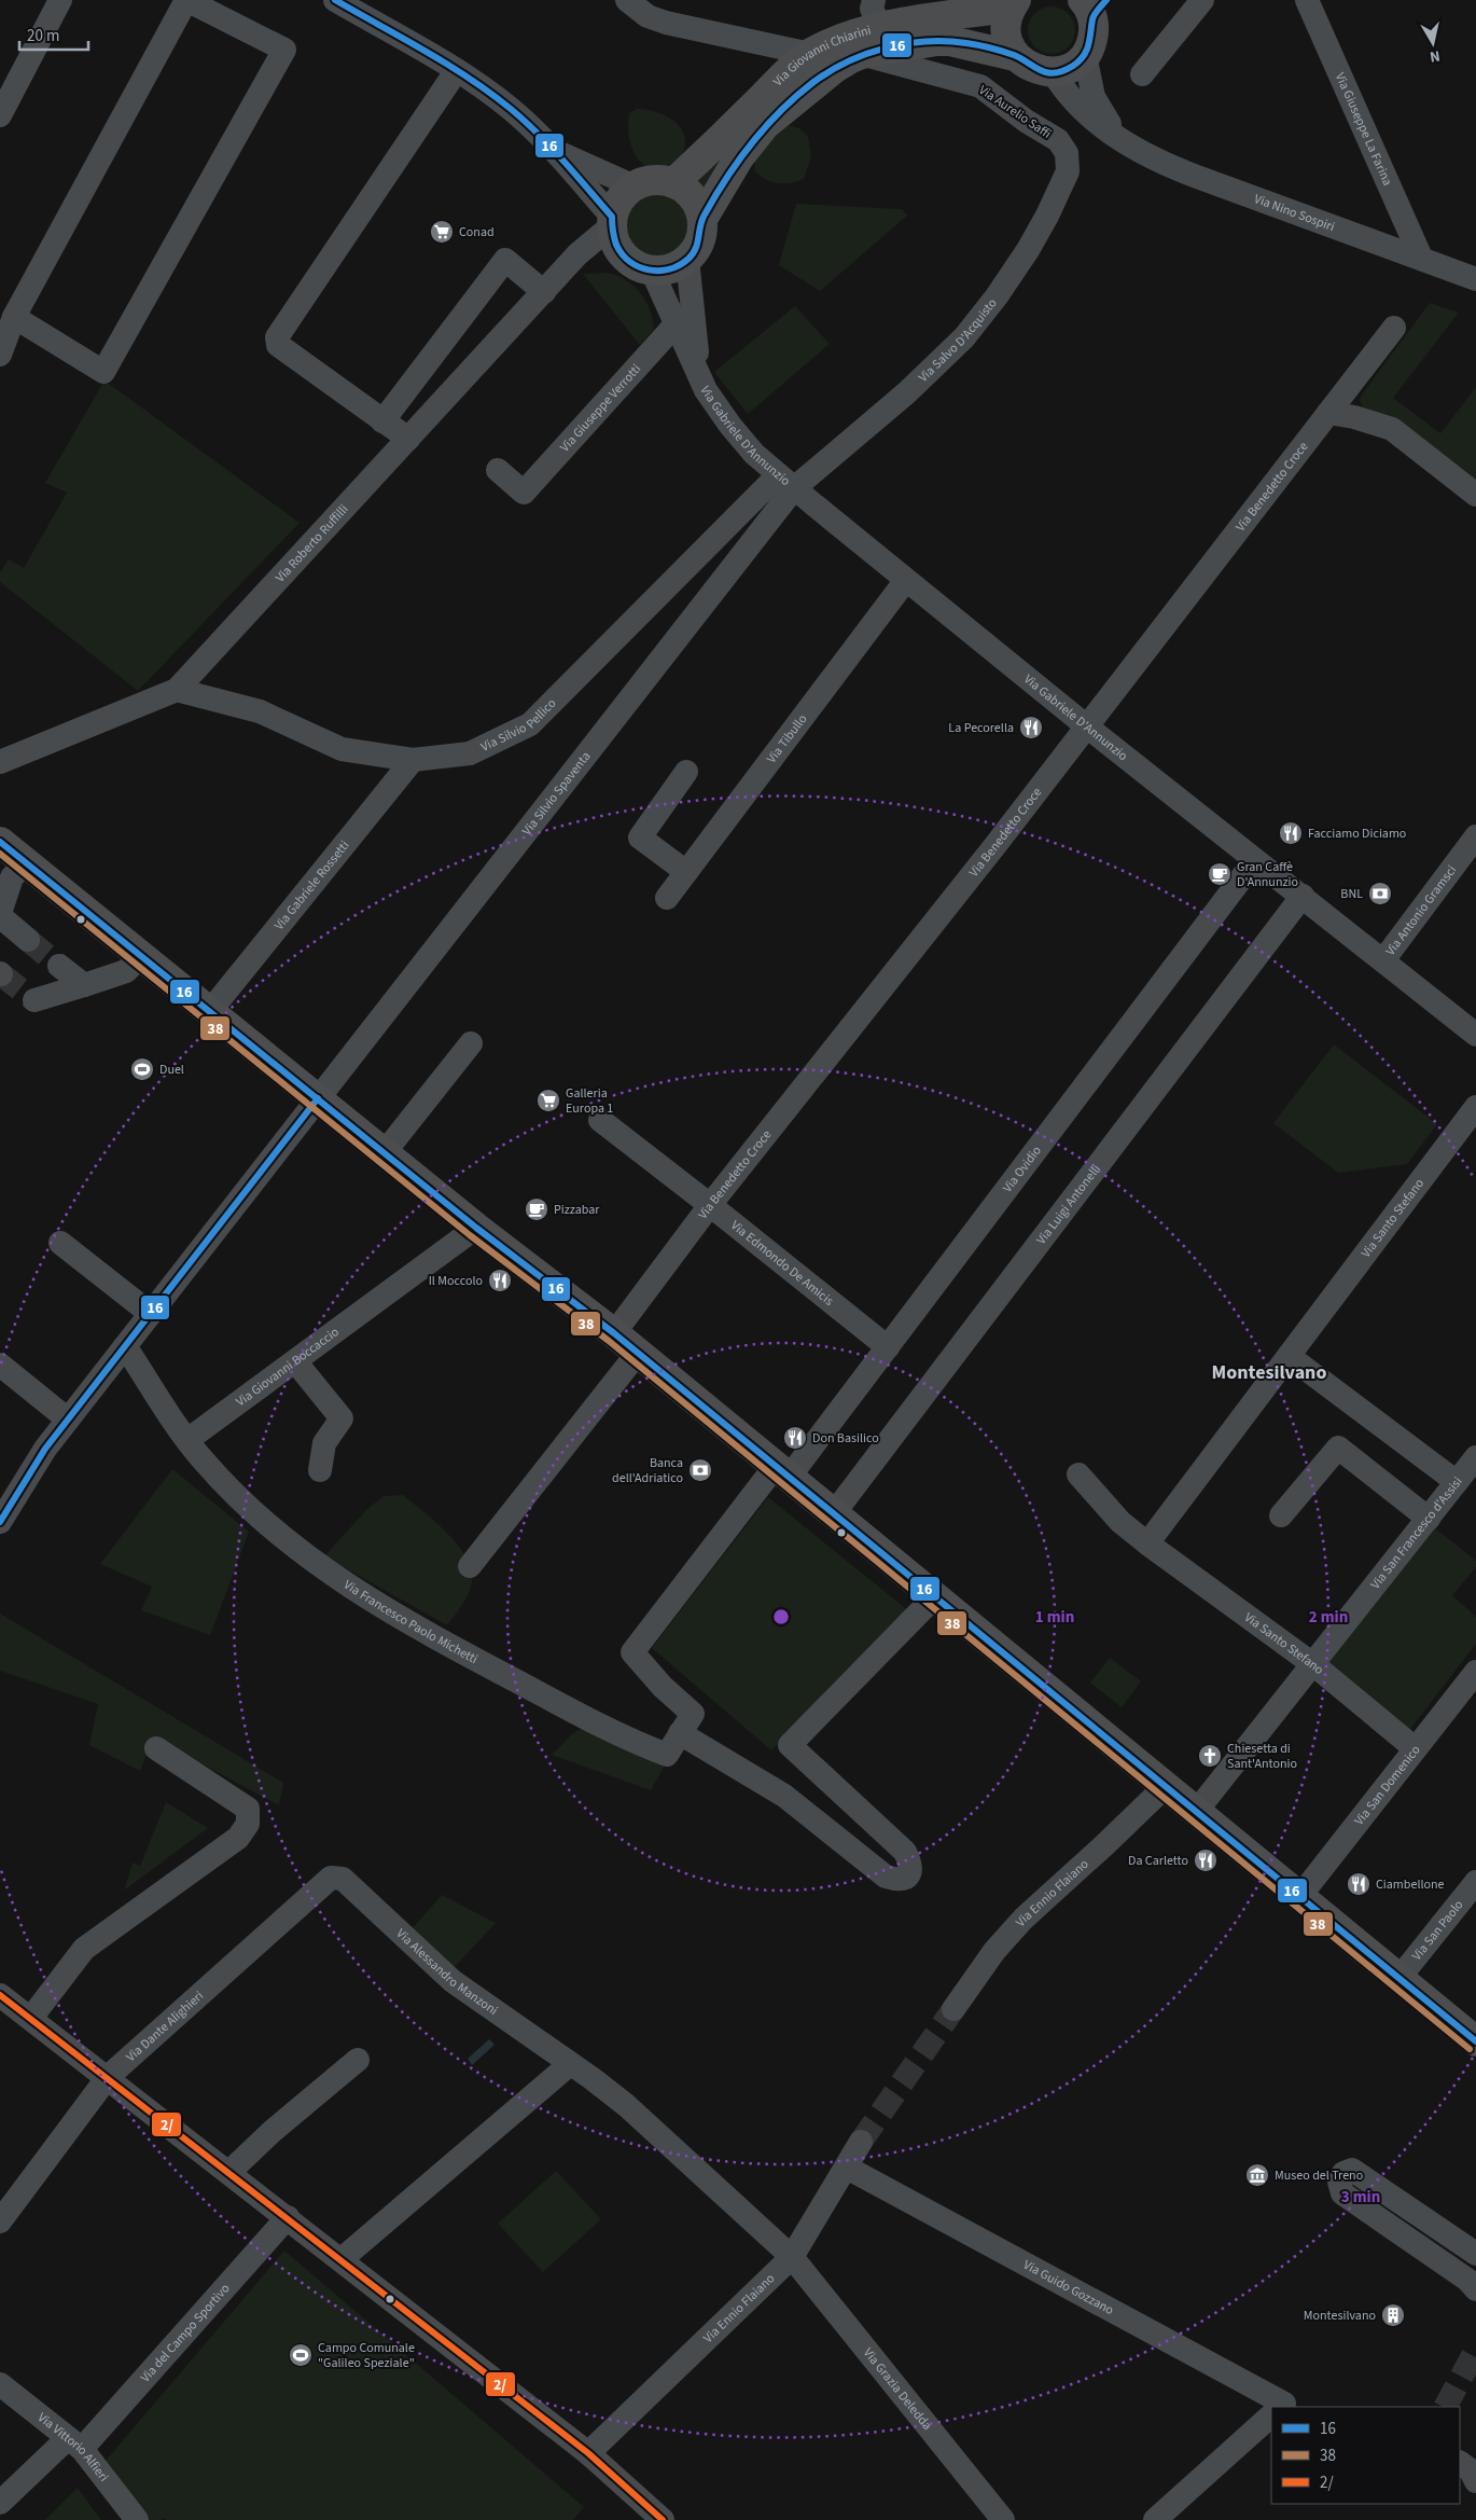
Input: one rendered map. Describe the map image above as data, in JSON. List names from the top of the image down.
{
  "streets": {
    "main road": ["Via Giovanni Chiarini"],
    "street": [
      "Via Aurelio Saffi",
      "Via Giuseppe La Farina",
      "Via Nino Sospiri",
      "Via Salvo D'Acquisto",
      "Via Giuseppe Verrotti",
      "Via Gabriele D'Annunzio",
      "Via Benedetto Croce",
      "Via Roberto Ruffilli",
      "Via Silvio Pellico",
      "Via Tibullo",
      "Via Silvio Spaventa",
      "Via Gabriele Rossetti",
      "Via Antonio Gramsci",
      "Via Ovidio",
      "Via Luigi Antonelli",
      "Via Santo Stefano",
      "Via Edmondo De Amicis",
      "Via Giovanni Boccaccio",
      "Via San Francesco d'Assisi",
      "Via Francesco Paolo Michetti",
      "Via San Domenico",
      "Via Ennio Flaiano",
      "Via San Paolo",
      "Via Alessandro Manzoni",
      "Via Dante Alighieri",
      "Via Guido Gozzano",
      "Via del Campo Sportivo",
      "Via Grazia Deledda",
      "Via Vittorio Alfieri"
    ]
  },
  "crossings": [
    ["Via Giovanni Chiarini", "Via Aurelio Saffi"],
    ["Via Giovanni Chiarini", "Via Nino Sospiri"],
    ["Via Giovanni Chiarini", "Via Roberto Ruffilli"],
    ["Via Aurelio Saffi", "Via Salvo D'Acquisto"],
    ["Via Giuseppe La Farina", "Via Nino Sospiri"],
    ["Via Salvo D'Acquisto", "Via Gabriele D'Annunzio"],
    ["Via Salvo D'Acquisto", "Via Silvio Pellico"],
    ["Via Salvo D'Acquisto", "Via Silvio Spaventa"],
    ["Via Gabriele D'Annunzio", "Via Benedetto Croce"],
    ["Via Gabriele D'Annunzio", "Via Silvio Pellico"],
    ["Via Gabriele D'Annunzio", "Via Tibullo"],
    ["Via Gabriele D'Annunzio", "Via Silvio Spaventa"],
    ["Via Gabriele D'Annunzio", "Via Antonio Gramsci"],
    ["Via Gabriele D'Annunzio", "Via Ovidio"],
    ["Via Gabriele D'Annunzio", "Via Luigi Antonelli"],
    ["Via Benedetto Croce", "Via Edmondo De Amicis"],
    ["Via Roberto Ruffilli", "Via Silvio Pellico"],
    ["Via Silvio Pellico", "Via Silvio Spaventa"],
    ["Via Silvio Pellico", "Via Gabriele Rossetti"],
    ["Via Ovidio", "Via Edmondo De Amicis"],
    ["Via Santo Stefano", "Via San Francesco d'Assisi"],
    ["Via Santo Stefano", "Via San Domenico"],
    ["Via Giovanni Boccaccio", "Via Francesco Paolo Michetti"],
    ["Via Ennio Flaiano", "Via Alessandro Manzoni"],
    ["Via Ennio Flaiano", "Via Guido Gozzano"],
    ["Via Ennio Flaiano", "Via Grazia Deledda"],
    ["Via Alessandro Manzoni", "Via Dante Alighieri"],
    ["Via Alessandro Manzoni", "Via Grazia Deledda"],
    ["Via del Campo Sportivo", "Via Vittorio Alfieri"]
  ],
  "districts": ["Montesilvano"],
  "places": {
    "supermarket": ["Conad", "Galleria Europa 1"],
    "restaurant": [
      "La Pecorella",
      "Facciamo Diciamo",
      "Il Moccolo",
      "Don Basilico",
      "Da Carletto",
      "Ciambellone"
    ],
    "cafe": ["Gran Caffè D'Annunzio", "Pizzabar"],
    "bank": ["BNL", "Banca dell'Adriatico"],
    "sports": ["Duel", "Campo Comunale \"Galileo Speziale\""],
    "church": ["Chiesetta di Sant'Antonio"],
    "museum": ["Museo del Treno"],
    "building": ["Montesilvano"]
  },
  "lines": ["transit line 16", "transit line 38", "transit line 2/"],
  "legend": ["16", "38", "2/"],
  "scale_bar": "20 m",
  "north": "bottom",
  "rings": ["1 min", "2 min", "3 min"]
}
